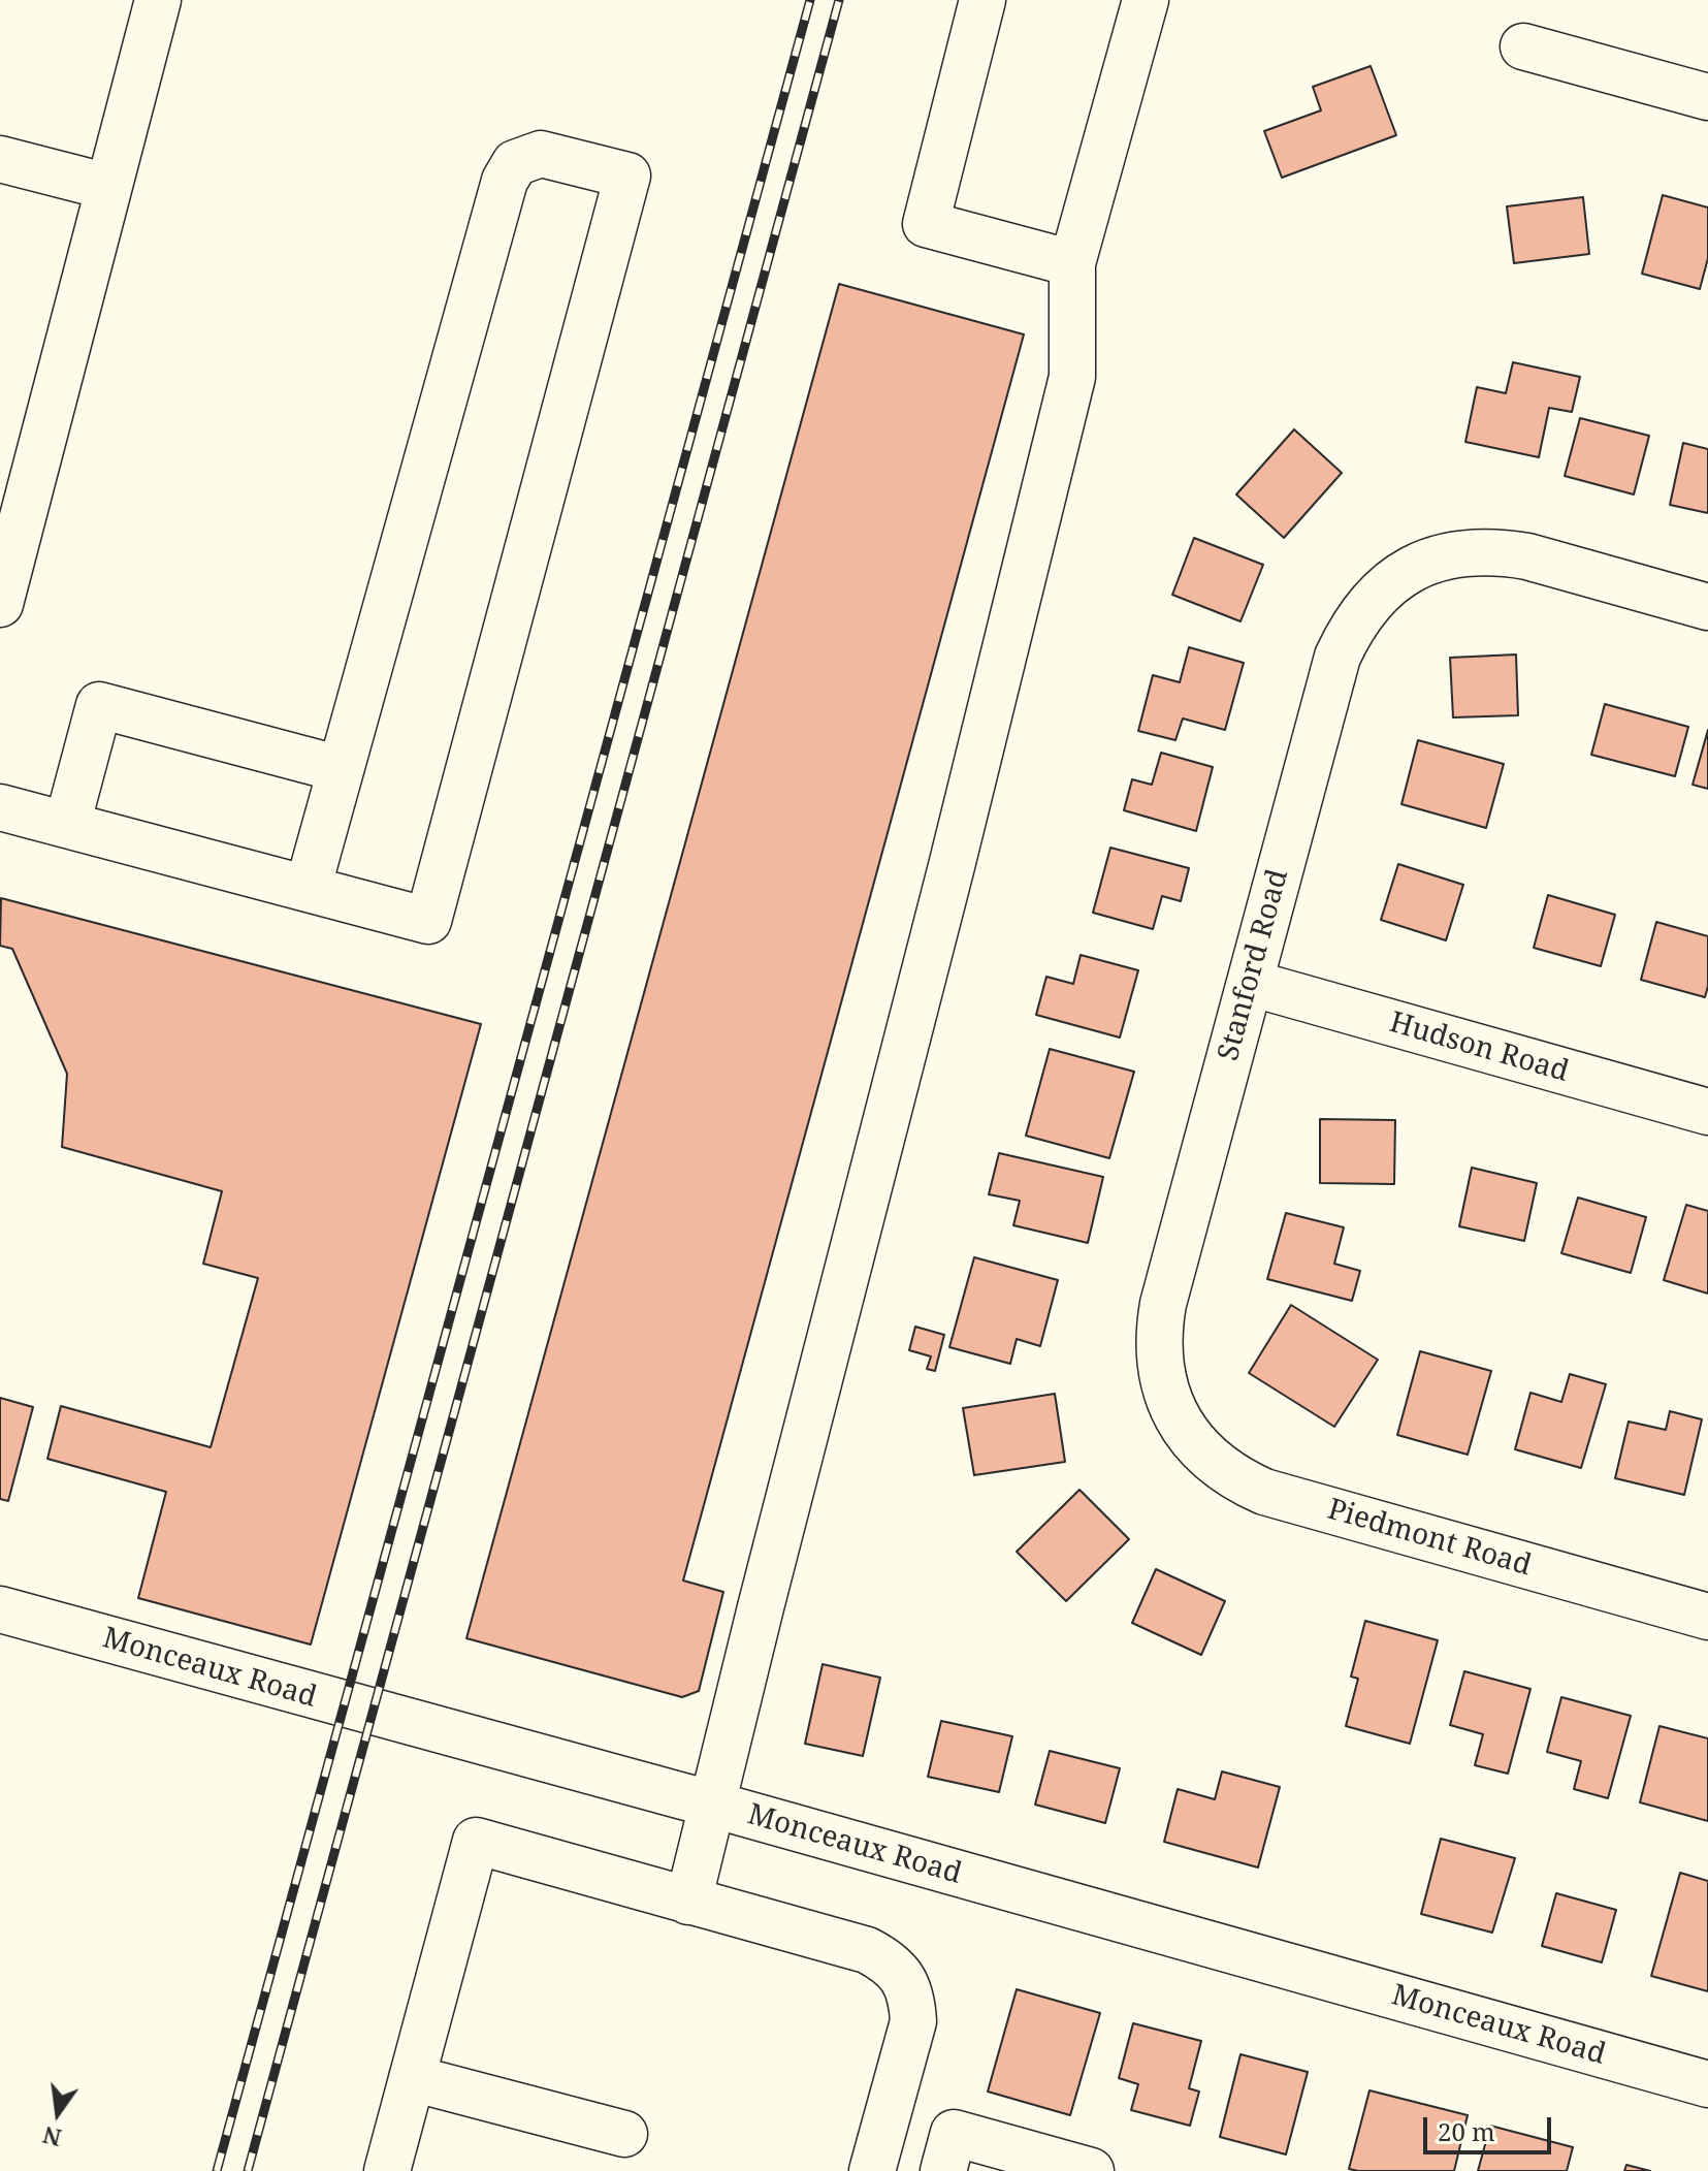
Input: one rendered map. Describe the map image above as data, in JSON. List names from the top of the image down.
{
  "streets": {
    "street": [
      "Stanford Road",
      "Hudson Road",
      "Piedmont Road",
      "Monceaux Road"
    ]
  },
  "crossings": [
    ["Stanford Road", "Hudson Road"],
    ["Stanford Road", "Piedmont Road"]
  ],
  "scale_bar": "20 m",
  "north": "bottom"
}
